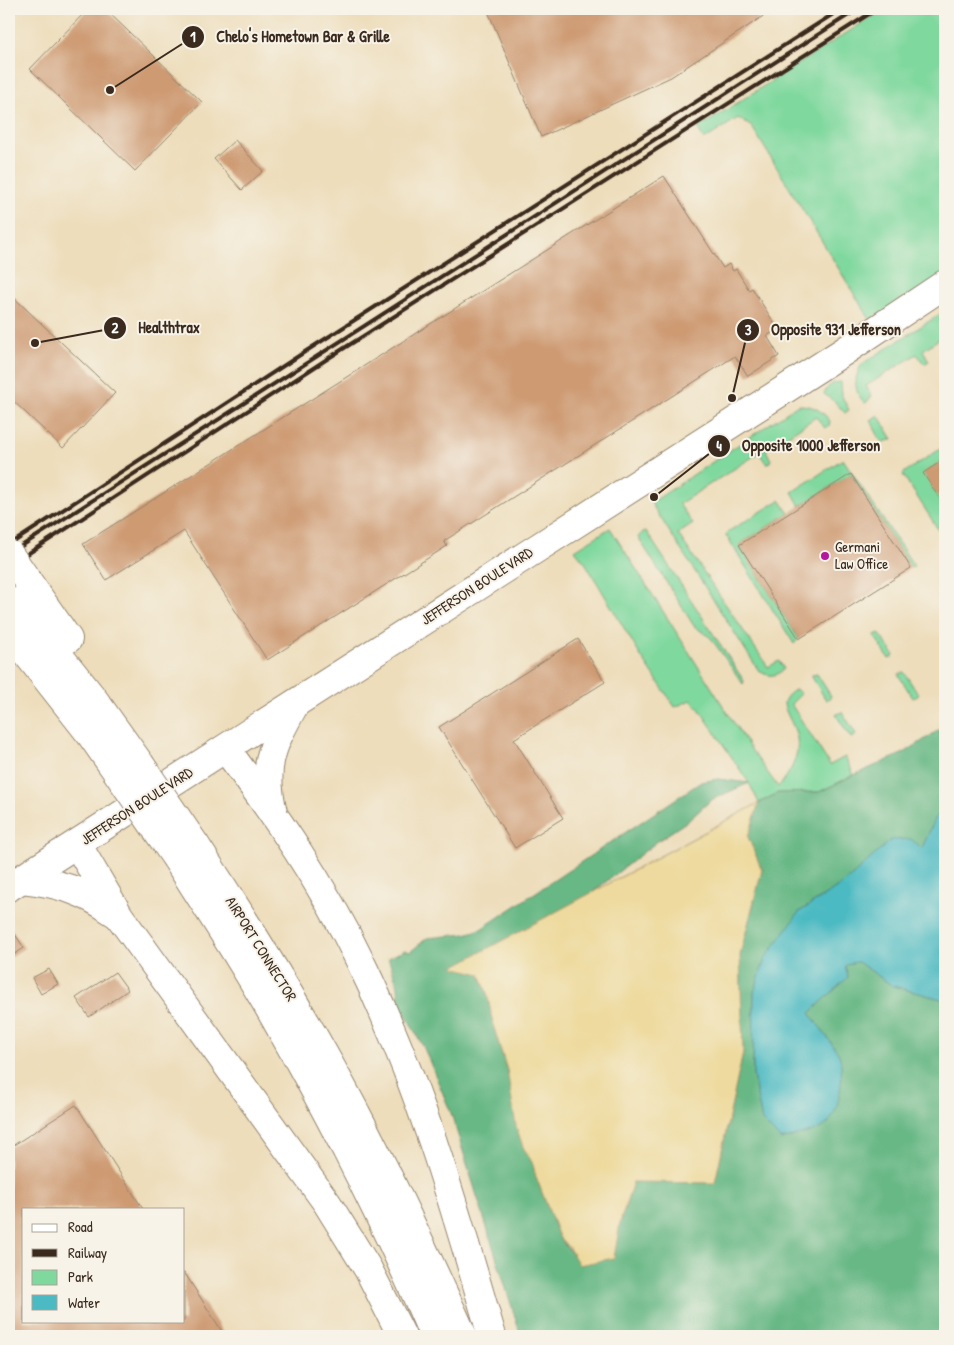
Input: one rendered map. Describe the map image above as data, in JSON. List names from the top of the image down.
{
  "streets": {
    "main road": ["JEFFERSON BOULEVARD", "AIRPORT CONNECTOR"]
  },
  "places": [
    "Chelo's Hometown Bar & Grille",
    "Healthtrax",
    "Opposite 931 Jefferson",
    "Opposite 1000 Jefferson",
    "Germani Law Office"
  ],
  "legend": [
    "Road",
    "Railway",
    "Park",
    "Water"
  ]
}
